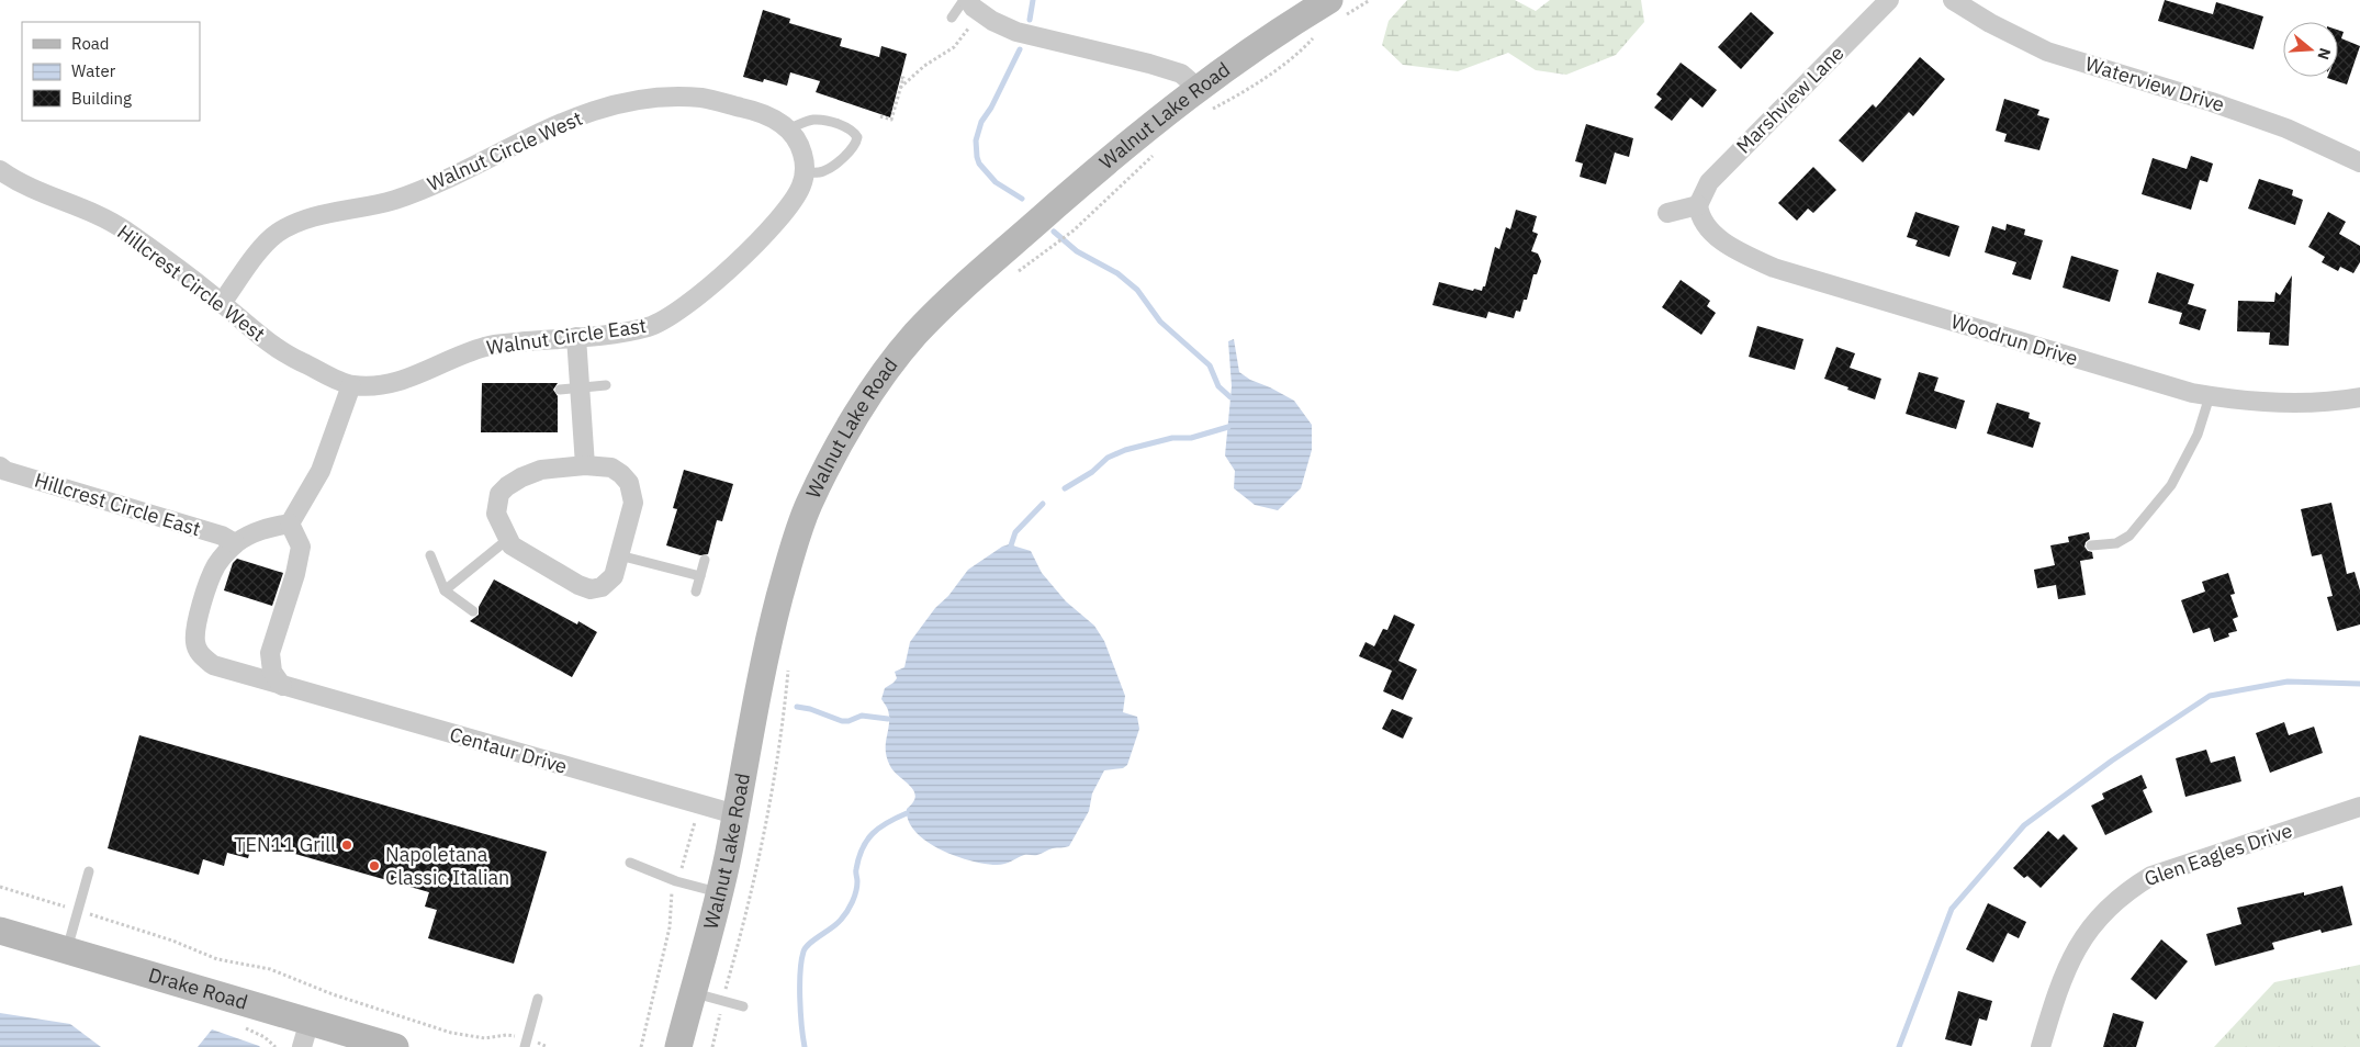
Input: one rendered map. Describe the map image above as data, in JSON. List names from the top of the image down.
{
  "streets": {
    "street": [
      "Waterview Drive",
      "Marshview Lane",
      "Walnut Lake Road",
      "Walnut Circle West",
      "Hillcrest Circle West",
      "Walnut Circle East",
      "Woodrun Drive",
      "Hillcrest Circle East",
      "Centaur Drive",
      "Glen Eagles Drive",
      "Drake Road"
    ]
  },
  "crossings": [
    ["Marshview Lane", "Woodrun Drive"],
    ["Walnut Lake Road", "Centaur Drive"],
    ["Walnut Circle West", "Hillcrest Circle West"],
    ["Walnut Circle West", "Walnut Circle East"],
    ["Hillcrest Circle West", "Walnut Circle East"],
    ["Hillcrest Circle East", "Centaur Drive"]
  ],
  "places": ["TEN11 Grill", "Napoletana Classic Italian"],
  "legend": ["Road", "Water", "Building"],
  "north": "right"
}
